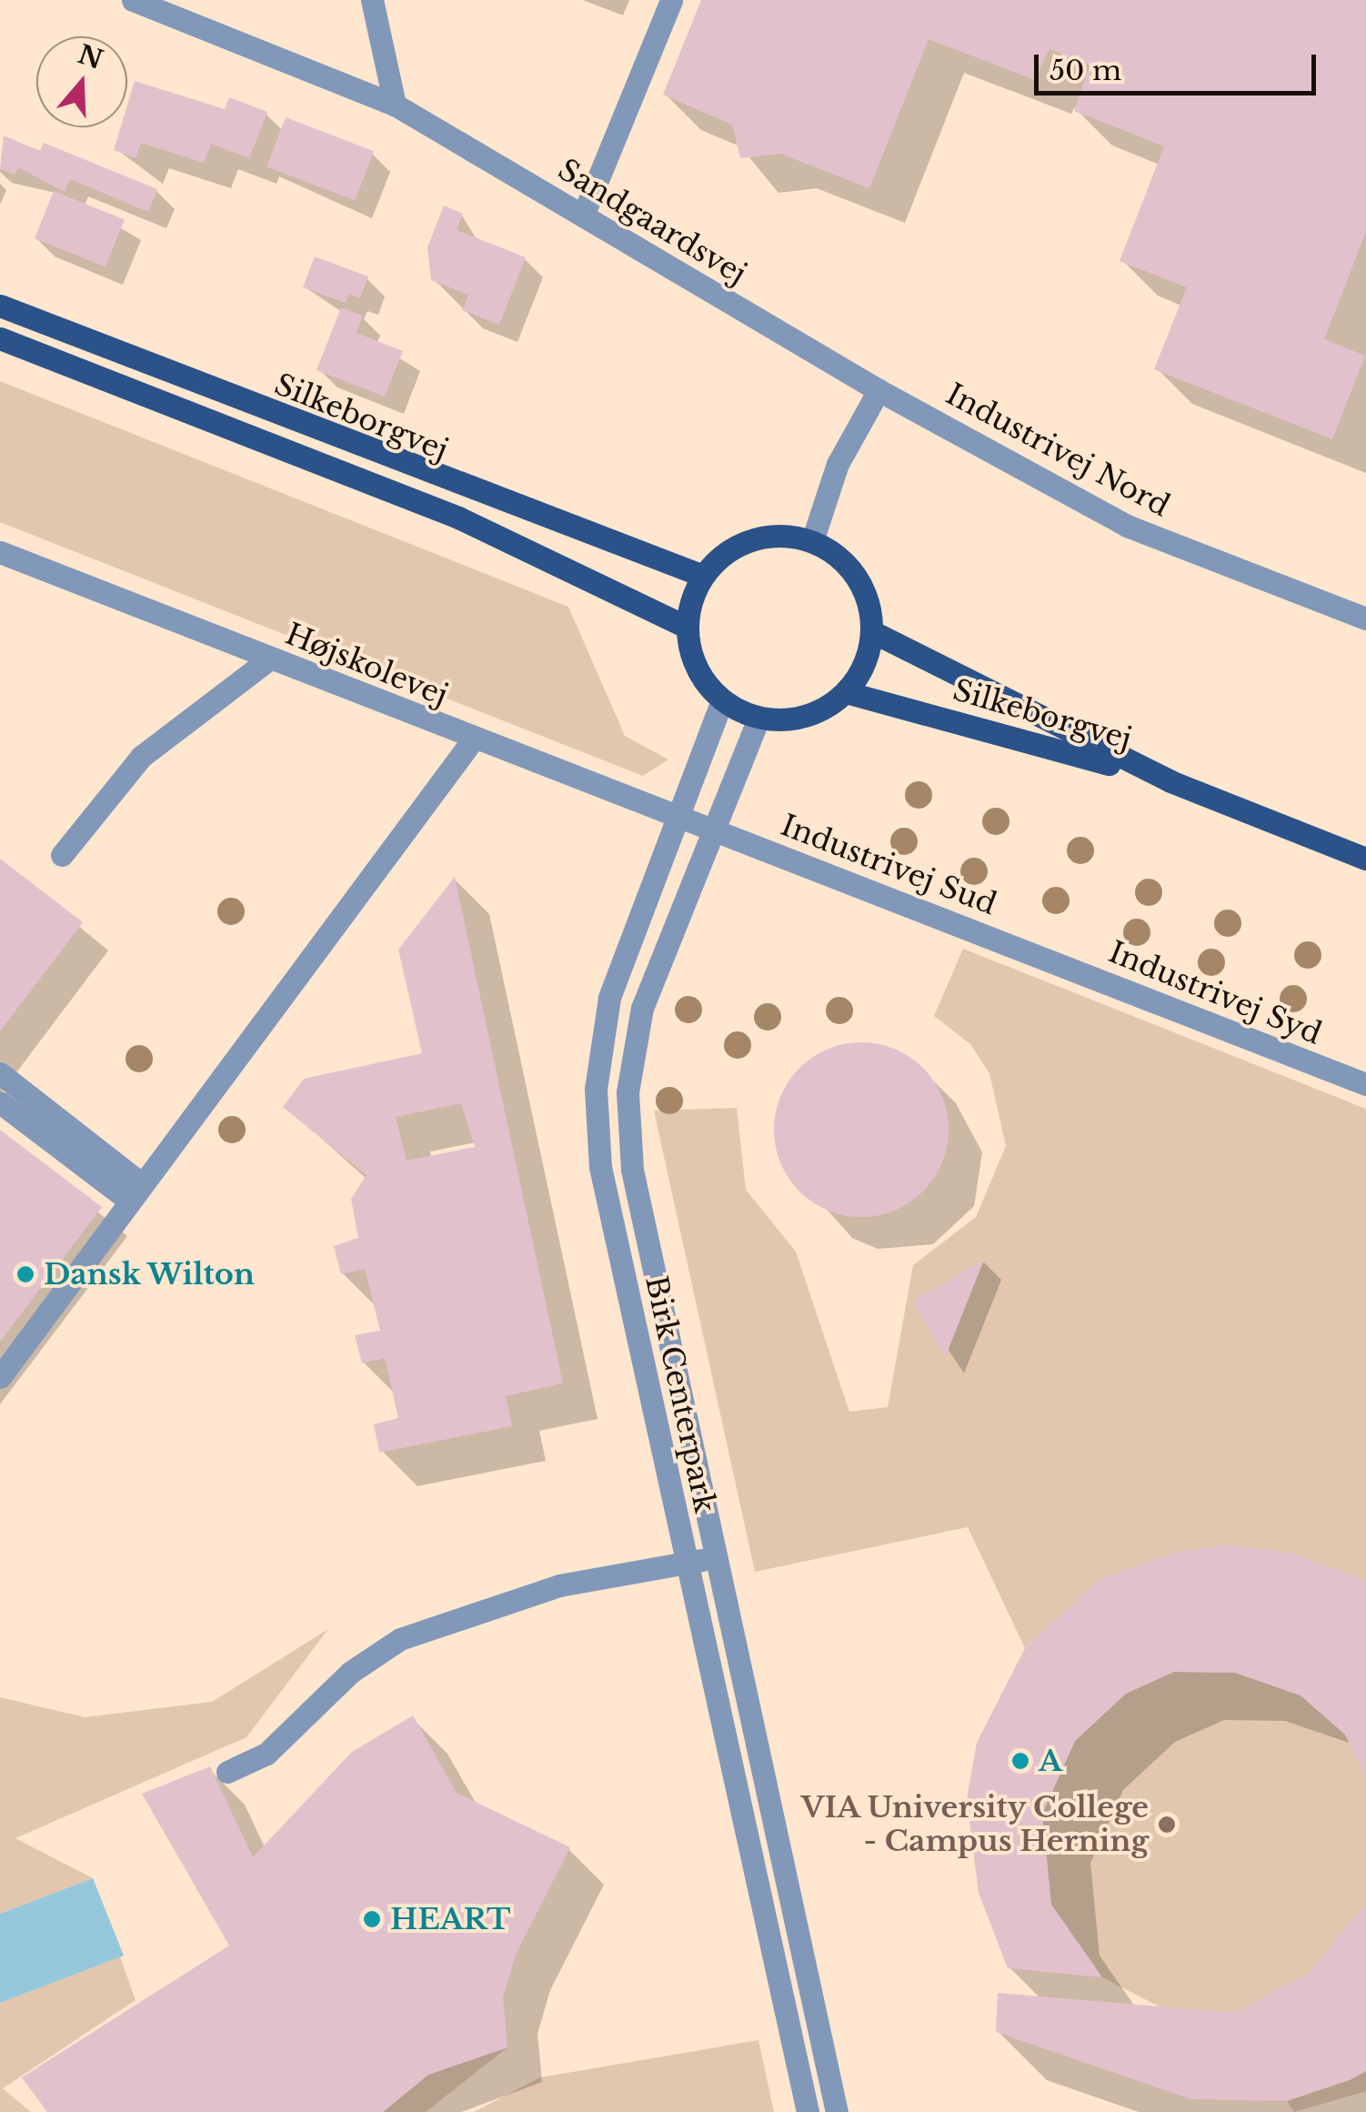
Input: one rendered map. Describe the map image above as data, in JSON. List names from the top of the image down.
{
  "streets": {
    "main road": ["Silkeborgvej"],
    "street": [
      "Sandgaardsvej",
      "Industrivej Nord",
      "Højskolevej",
      "Industrivej Sud",
      "Industrivej Syd",
      "Birk Centerpark"
    ]
  },
  "crossings": [
    ["Sandgaardsvej", "Industrivej Nord"],
    ["Silkeborgvej", "Birk Centerpark"],
    ["Højskolevej", "Industrivej Sud"],
    ["Højskolevej", "Birk Centerpark"],
    ["Industrivej Sud", "Industrivej Syd"],
    ["Industrivej Sud", "Birk Centerpark"]
  ],
  "places": [
    "Dansk Wilton",
    "A",
    "VIA University College - Campus Herning",
    "HEART"
  ],
  "scale_bar": "50 m",
  "north": "top"
}
